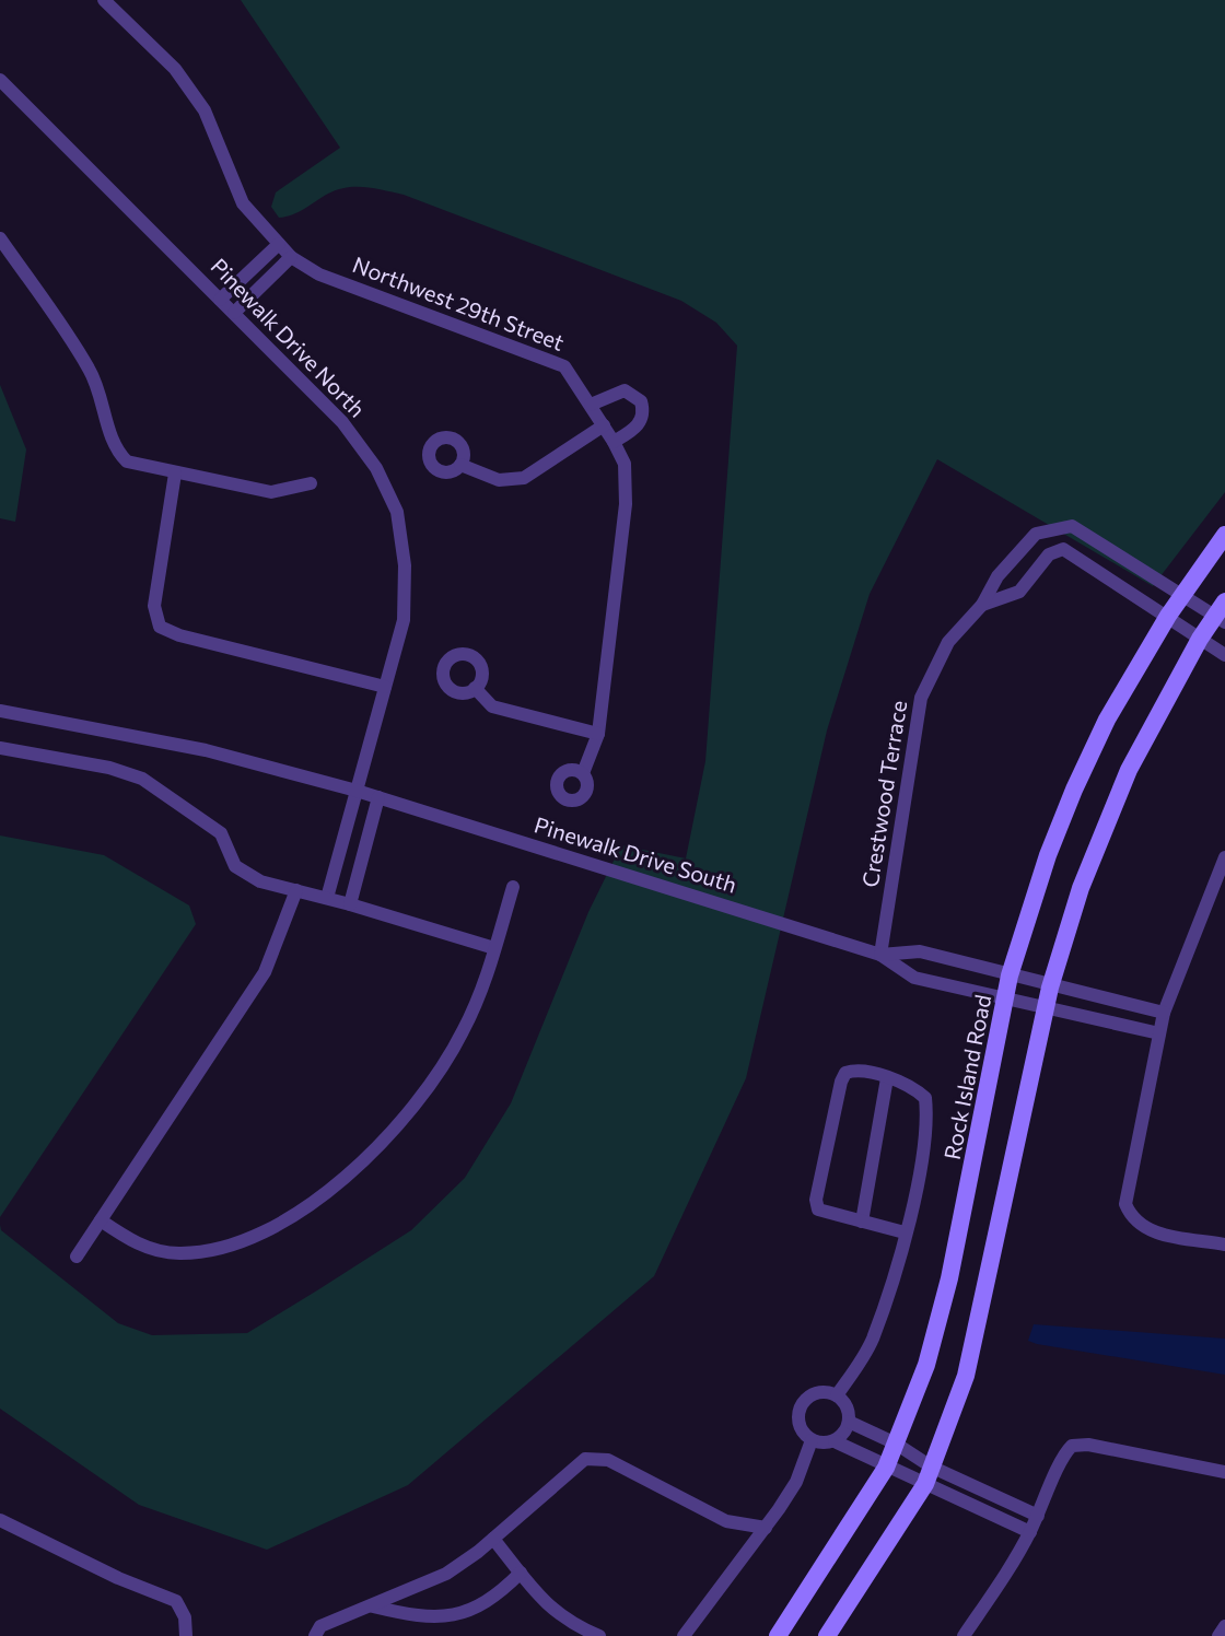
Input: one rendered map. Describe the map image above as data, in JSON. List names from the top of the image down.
{
  "streets": {
    "main road": ["Rock Island Road"],
    "street": [
      "Northwest 29th Street",
      "Pinewalk Drive North",
      "Crestwood Terrace",
      "Pinewalk Drive South"
    ]
  },
  "crossings": [
    ["Pinewalk Drive North", "Pinewalk Drive South"],
    ["Crestwood Terrace", "Pinewalk Drive South"],
    ["Crestwood Terrace", "Rock Island Road"],
    ["Pinewalk Drive South", "Rock Island Road"]
  ]
}
